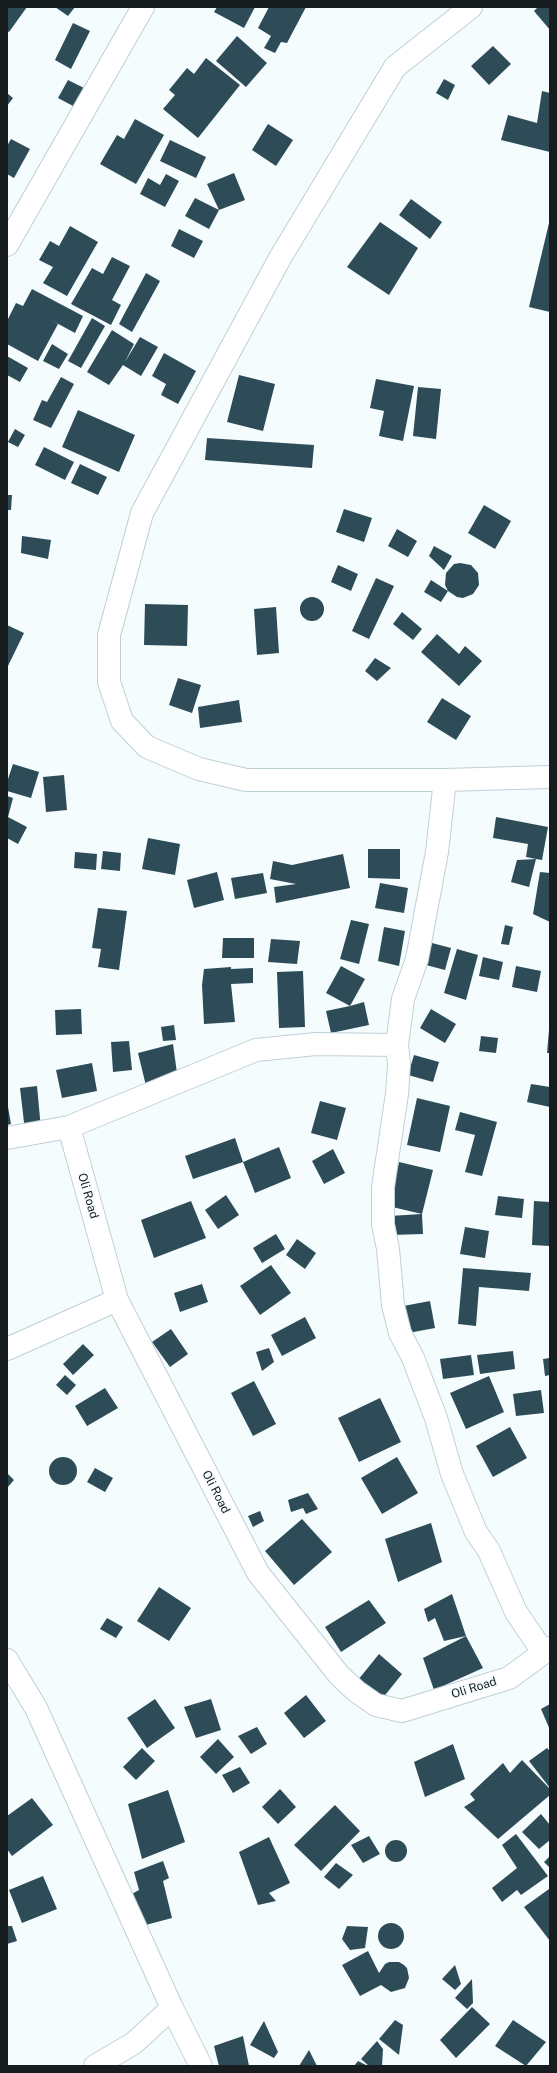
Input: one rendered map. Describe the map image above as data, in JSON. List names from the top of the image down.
{
  "streets": {
    "street": ["Oli Road"]
  }
}
